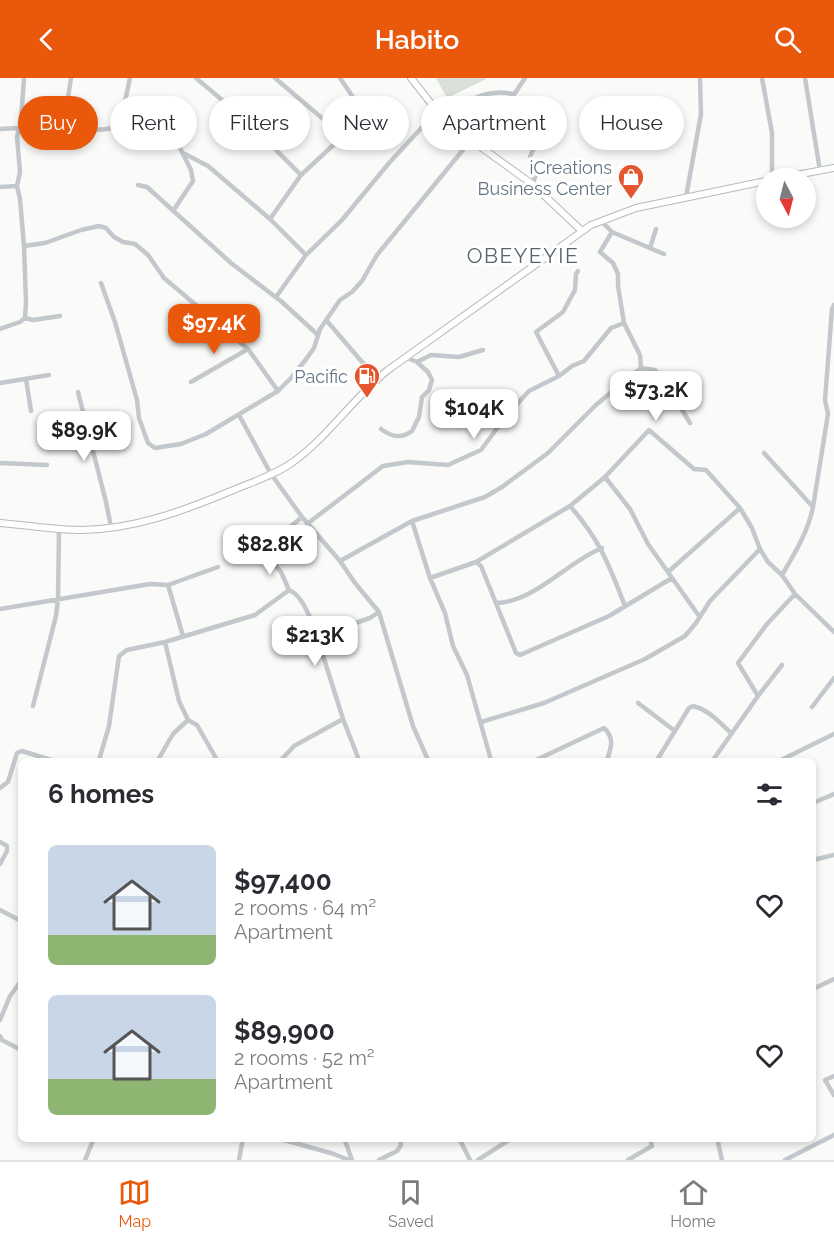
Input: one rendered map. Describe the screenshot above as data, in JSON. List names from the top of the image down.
{
  "districts": ["OBEYEYIE"],
  "places": {
    "shop": ["iCreations Business Center"],
    "fuel station": ["Pacific"]
  },
  "north": "bottom",
  "page": {
    "header": "Habito",
    "chip": [
      "Buy",
      "Rent",
      "Filters",
      "New",
      "Apartment",
      "House"
    ],
    "price": [
      "$97.4K",
      "$73.2K",
      "$104K",
      "$89.9K",
      "$82.8K",
      "$213K"
    ],
    "heading": "6 homes",
    "list": [
      {
        "name": "$97,400",
        "note": "2 rooms · 64 m² · Apartment"
      },
      {
        "name": "$89,900",
        "note": "2 rooms · 52 m² · Apartment"
      }
    ],
    "tabs": ["Map", "Saved", "Home"]
  }
}
